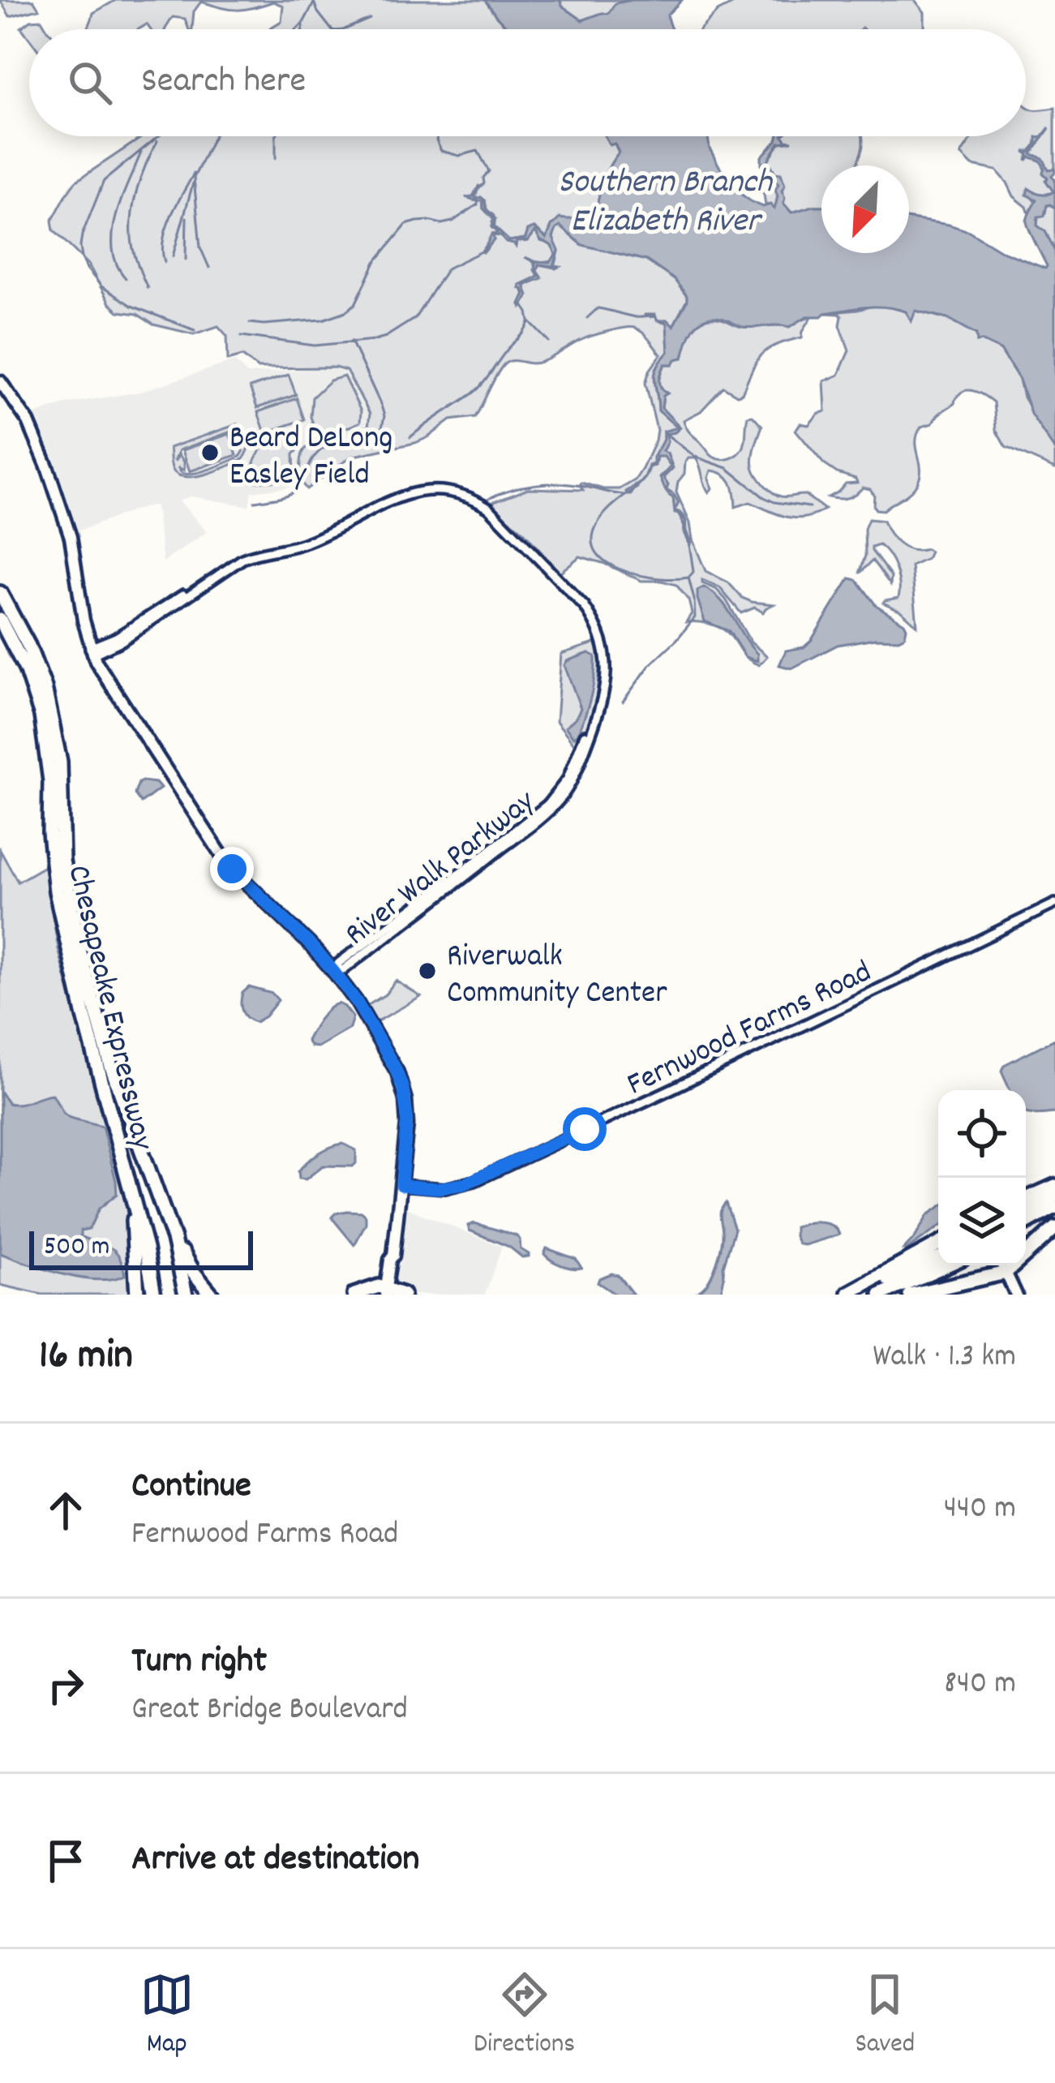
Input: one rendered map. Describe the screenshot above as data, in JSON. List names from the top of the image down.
{
  "streets": {
    "highway": ["Chesapeake Expressway"],
    "street": ["River Walk Parkway", "Fernwood Farms Road"]
  },
  "water": ["Southern Branch Elizabeth River"],
  "places": ["Beard DeLong Easley Field", "Riverwalk Community Center"],
  "scale_bar": "500 m",
  "north": "bottom left",
  "page": {
    "search": "Search here",
    "scale": "500 m",
    "heading": ["16 min", "Walk · 1.3 km"],
    "list": [
      ["Continue", "Fernwood Farms Road", "440 m"],
      ["Turn right", "Great Bridge Boulevard", "840 m"],
      "Arrive at destination"
    ],
    "nav": ["Map", "Directions", "Saved"]
  }
}
